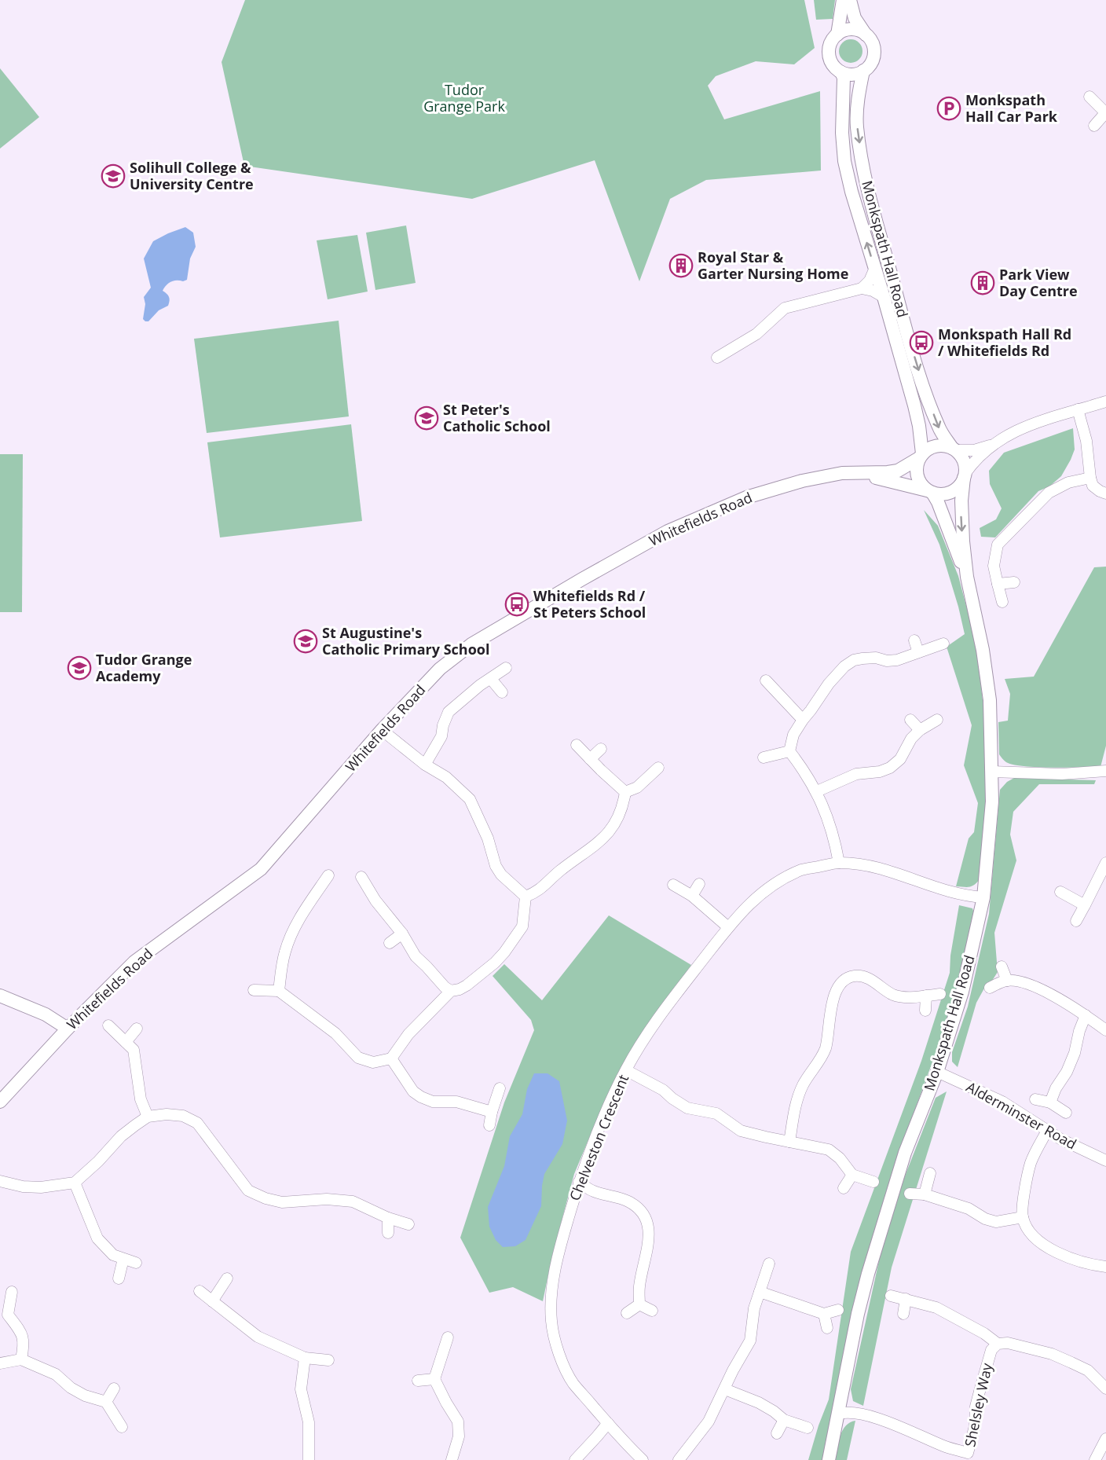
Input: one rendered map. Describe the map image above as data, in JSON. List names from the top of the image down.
{
  "streets": {
    "street": [
      "Monkspath Hall Road",
      "Whitefields Road",
      "Alderminster Road",
      "Chelveston Crescent",
      "Shelsley Way"
    ]
  },
  "crossings": [
    ["Monkspath Hall Road", "Whitefields Road"],
    ["Monkspath Hall Road", "Alderminster Road"],
    ["Monkspath Hall Road", "Chelveston Crescent"],
    ["Monkspath Hall Road", "Shelsley Way"]
  ],
  "parks": ["Tudor Grange Park"],
  "places": {
    "parking": ["Monkspath Hall Car Park"],
    "school or university": [
      "Solihull College & University Centre",
      "St Peter's Catholic School",
      "St Augustine's Catholic Primary School",
      "Tudor Grange Academy"
    ],
    "building": ["Royal Star & Garter Nursing Home", "Park View Day Centre"],
    "bus stop": ["Monkspath Hall Rd / Whitefields Rd", "Whitefields Rd / St Peters School"]
  }
}
